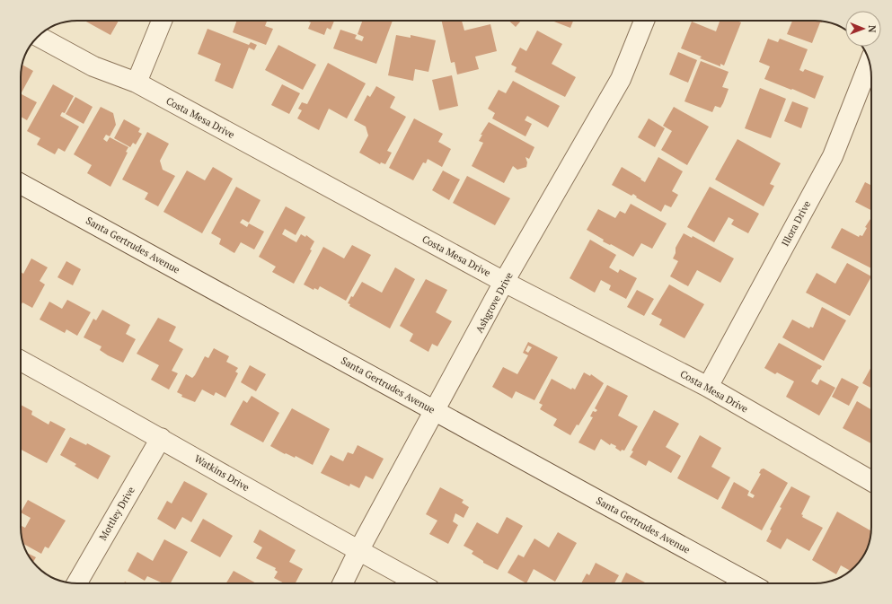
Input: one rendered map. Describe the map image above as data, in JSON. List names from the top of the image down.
{
  "streets": {
    "street": [
      "Costa Mesa Drive",
      "Illora Drive",
      "Santa Gertrudes Avenue",
      "Ashgrove Drive",
      "Watkins Drive",
      "Mottley Drive"
    ]
  },
  "crossings": [
    ["Costa Mesa Drive", "Illora Drive"],
    ["Costa Mesa Drive", "Ashgrove Drive"],
    ["Santa Gertrudes Avenue", "Ashgrove Drive"],
    ["Ashgrove Drive", "Watkins Drive"],
    ["Watkins Drive", "Mottley Drive"]
  ],
  "north": "right"
}
